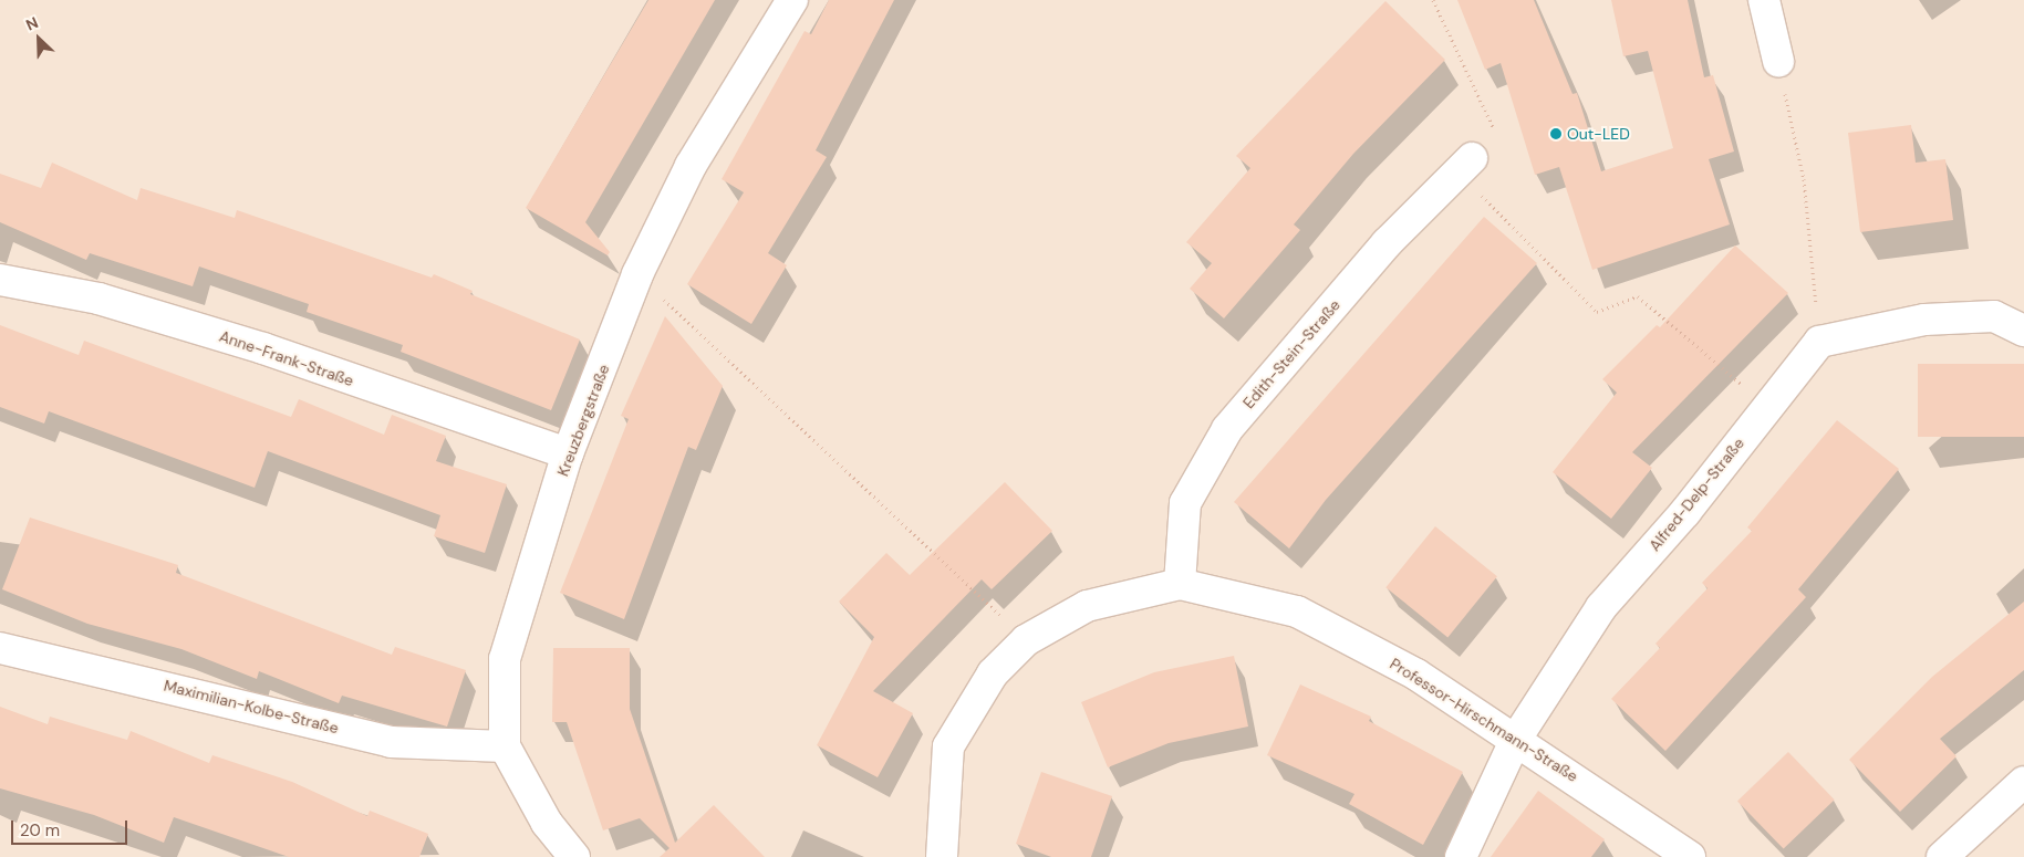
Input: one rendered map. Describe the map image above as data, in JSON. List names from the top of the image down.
{
  "streets": {
    "street": [
      "Edith-Stein-Straße",
      "Anne-Frank-Straße",
      "Kreuzbergstraße",
      "Alfred-Delp-Straße",
      "Maximilian-Kolbe-Straße",
      "Professor-Hirschmann-Straße"
    ]
  },
  "crossings": [
    ["Edith-Stein-Straße", "Professor-Hirschmann-Straße"],
    ["Anne-Frank-Straße", "Kreuzbergstraße"],
    ["Kreuzbergstraße", "Maximilian-Kolbe-Straße"],
    ["Alfred-Delp-Straße", "Professor-Hirschmann-Straße"]
  ],
  "places": ["Out-LED"],
  "scale_bar": "20 m",
  "north": "top left"
}
